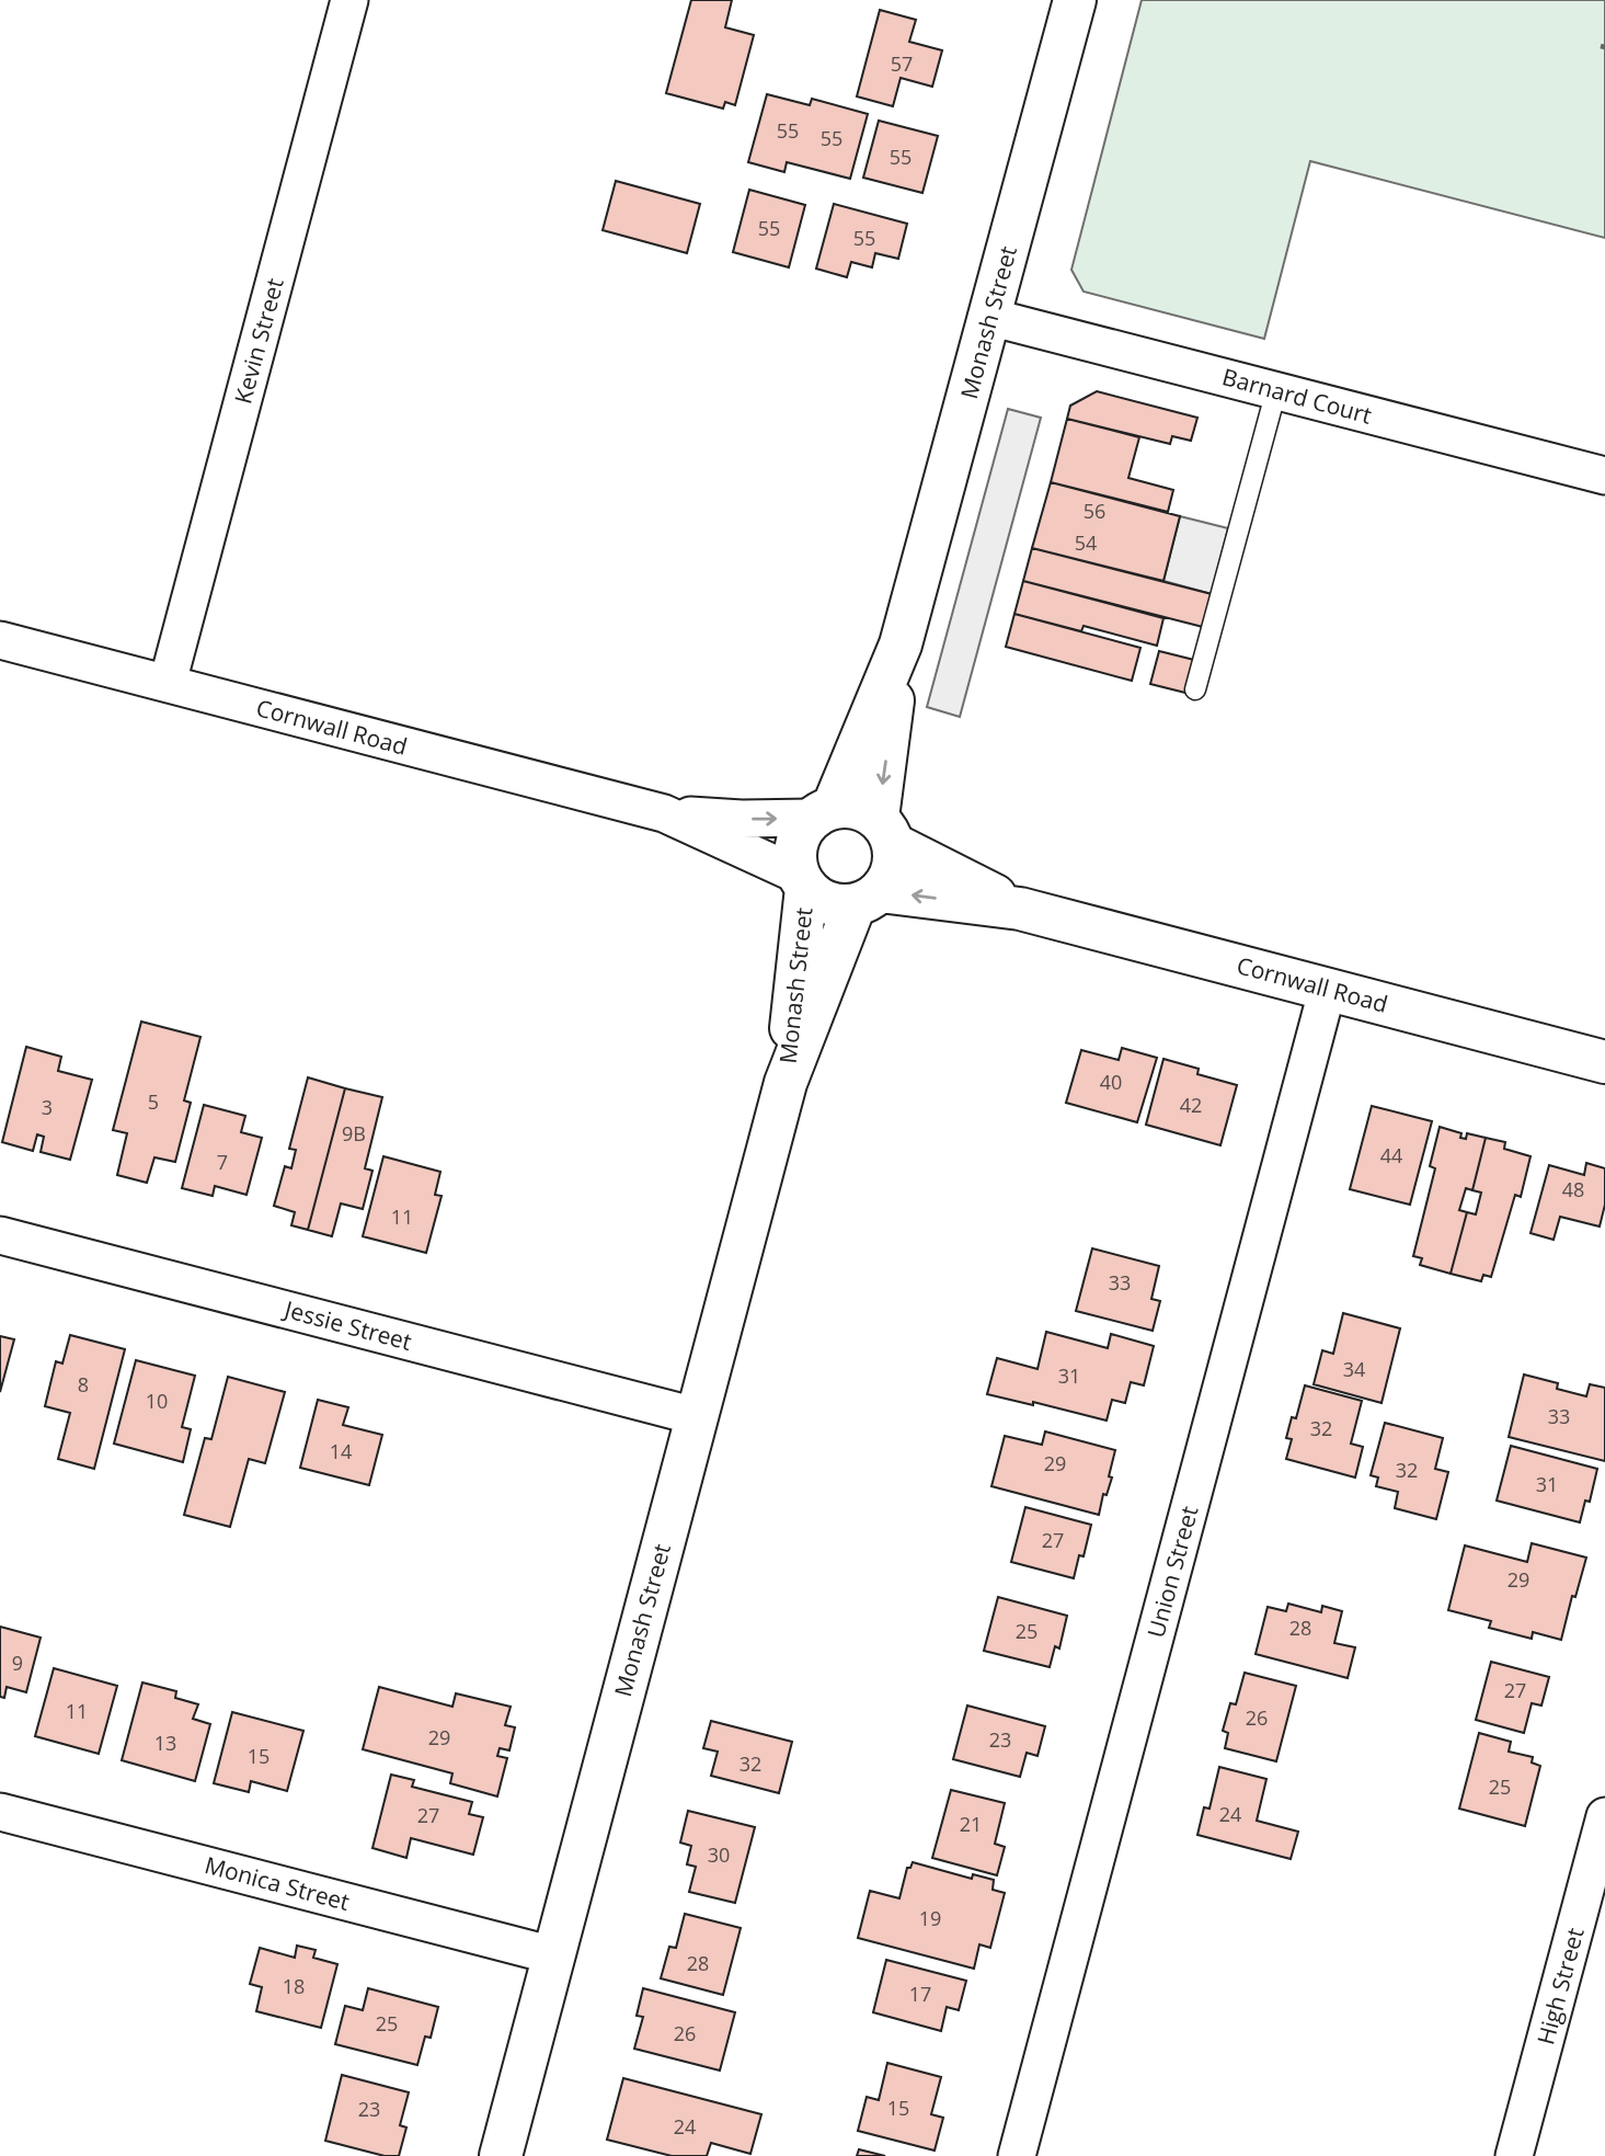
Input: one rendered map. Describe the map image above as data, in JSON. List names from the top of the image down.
{
  "streets": {
    "main road": ["Monash Street", "Cornwall Road"],
    "street": [
      "Kevin Street",
      "Barnard Court",
      "Jessie Street",
      "Union Street",
      "Monica Street",
      "High Street"
    ]
  },
  "crossings": [
    ["Monash Street", "Barnard Court"],
    ["Monash Street", "Cornwall Road"],
    ["Monash Street", "Jessie Street"],
    ["Monash Street", "Monica Street"],
    ["Kevin Street", "Cornwall Road"],
    ["Cornwall Road", "Union Street"]
  ],
  "house_numbers": [
    "57",
    "55",
    "55",
    "55",
    "55",
    "55",
    "56",
    "54",
    "40",
    "5",
    "42",
    "3",
    "9B",
    "44",
    "7",
    "48",
    "11",
    "33",
    "34",
    "31",
    "8",
    "10",
    "33",
    "32",
    "14",
    "29",
    "32",
    "31",
    "27",
    "29",
    "28",
    "25",
    "9",
    "27",
    "11",
    "26",
    "29",
    "23",
    "13",
    "15",
    "32",
    "25",
    "24",
    "27",
    "21",
    "30",
    "19",
    "28",
    "18",
    "17",
    "25",
    "26",
    "15",
    "23",
    "24"
  ]
}
